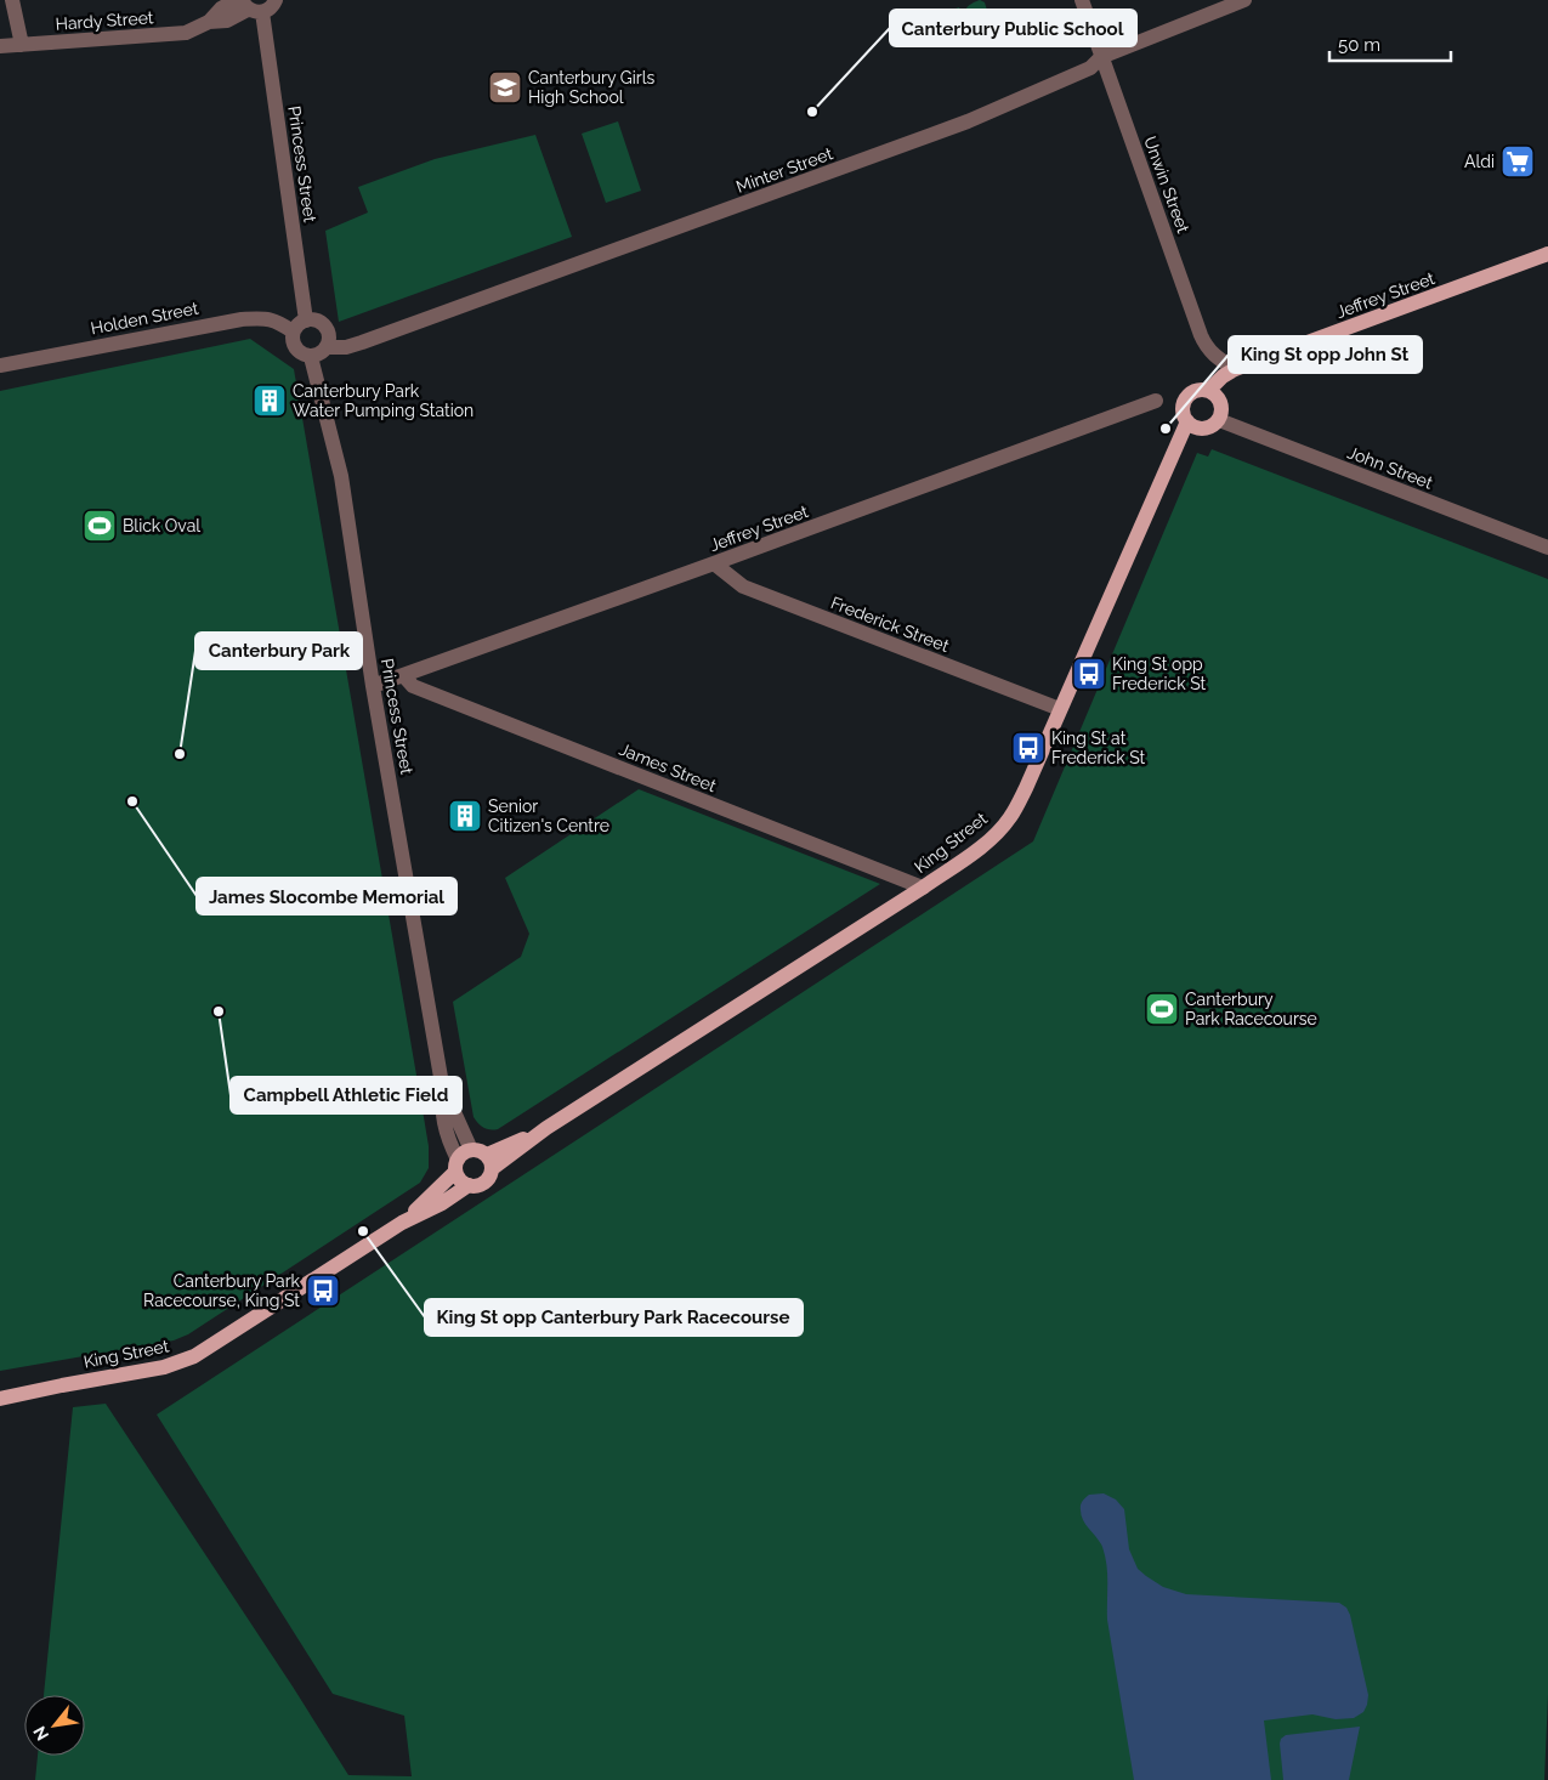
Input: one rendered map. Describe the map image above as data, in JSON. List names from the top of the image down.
{
  "streets": {
    "main road": ["Jeffrey Street", "King Street"],
    "street": [
      "Hardy Street",
      "Princess Street",
      "Minter Street",
      "Unwin Street",
      "Holden Street",
      "John Street",
      "Frederick Street",
      "James Street"
    ]
  },
  "crossings": [
    ["Hardy Street", "Princess Street"],
    ["Princess Street", "Minter Street"],
    ["Princess Street", "Jeffrey Street"],
    ["Princess Street", "Holden Street"],
    ["Princess Street", "King Street"],
    ["Minter Street", "Unwin Street"],
    ["Minter Street", "Holden Street"],
    ["Unwin Street", "Jeffrey Street"],
    ["Jeffrey Street", "Frederick Street"],
    ["Jeffrey Street", "James Street"],
    ["John Street", "King Street"],
    ["Frederick Street", "King Street"],
    ["James Street", "King Street"]
  ],
  "places": {
    "school or university": ["Canterbury Girls High School"],
    "other": [
      "Canterbury Public School",
      "King St opp John St",
      "Canterbury Park",
      "James Slocombe Memorial",
      "Campbell Athletic Field",
      "King St opp Canterbury Park Racecourse"
    ],
    "supermarket": ["Aldi"],
    "building": ["Canterbury Park Water Pumping Station", "Senior Citizen's Centre"],
    "sports": ["Blick Oval", "Canterbury Park Racecourse"],
    "bus stop": ["King St opp Frederick St", "King St at Frederick St", "Canterbury Park Racecourse, King St"]
  },
  "scale_bar": "50 m",
  "north": "bottom left"
}
